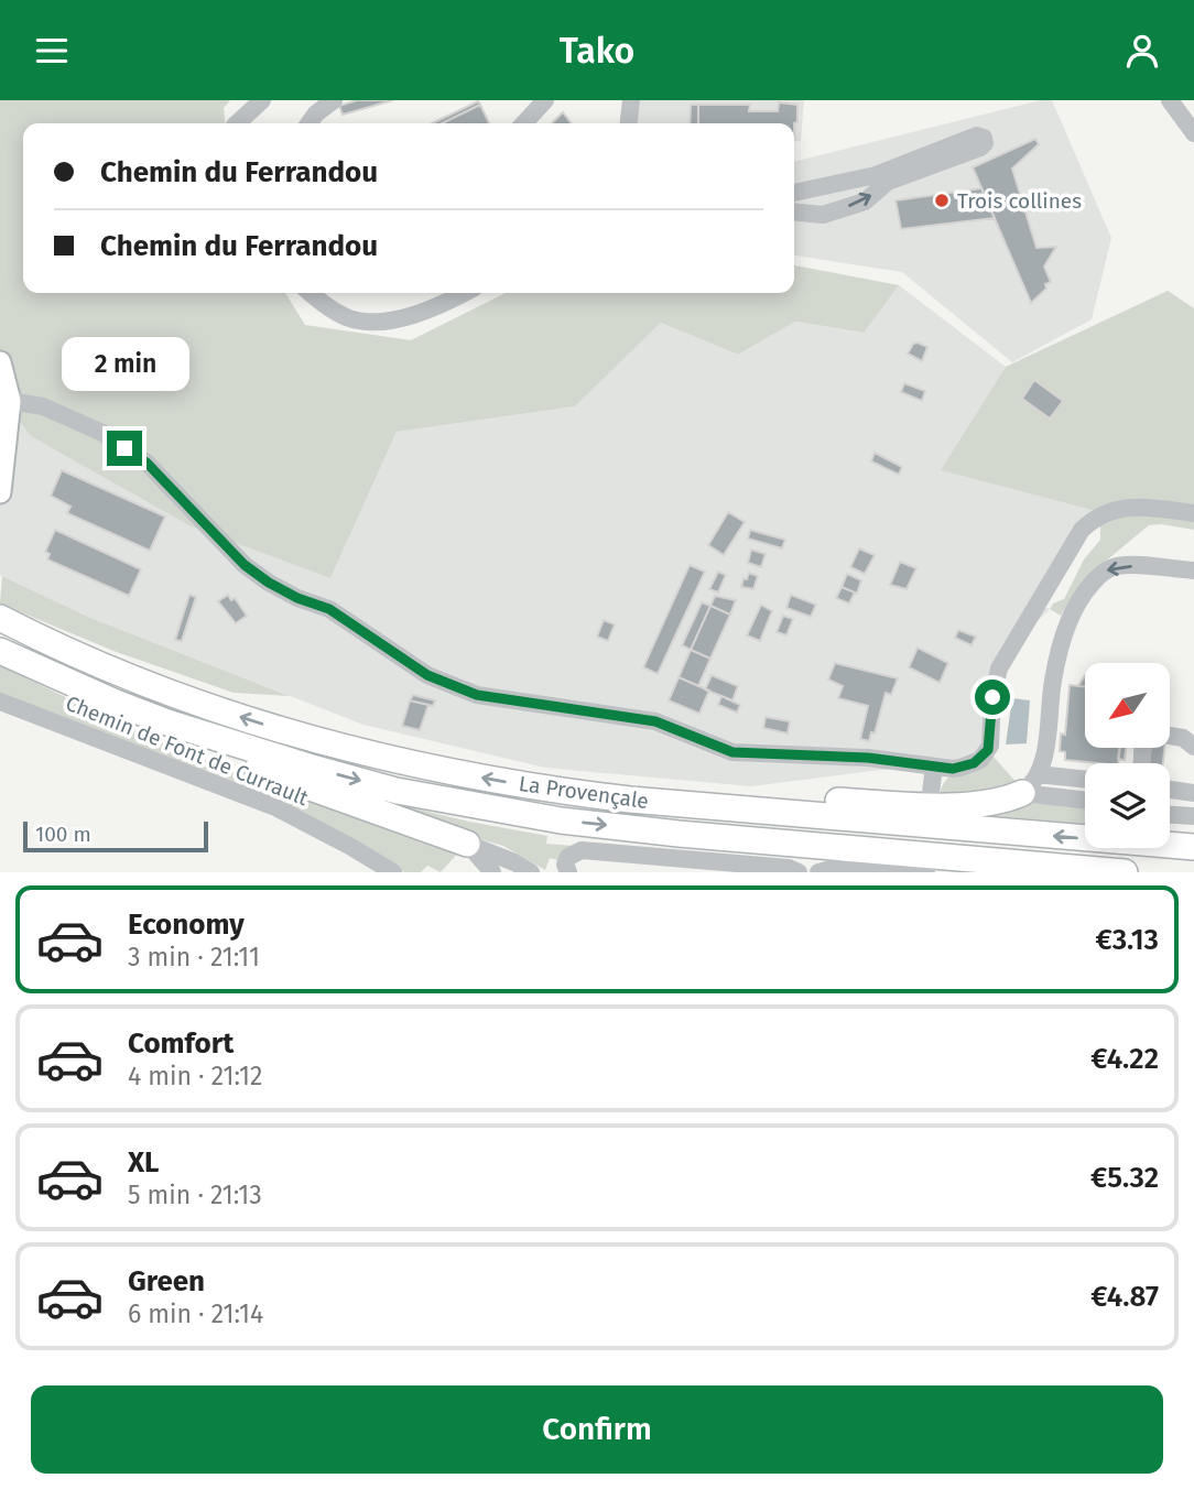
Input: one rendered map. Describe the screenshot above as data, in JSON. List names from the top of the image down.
{
  "streets": {
    "highway": ["La Provençale"],
    "street": ["Chemin de Font de Currault"]
  },
  "places": ["Trois collines"],
  "scale_bar": "100 m",
  "north": "bottom left",
  "page": {
    "header": "Tako",
    "banner": ["Chemin du Ferrandou", "Chemin du Ferrandou"],
    "bubble": "2 min",
    "scale": "100 m",
    "list": [
      {
        "name": "Economy",
        "note": "3 min · 21:11",
        "value": "€3.13"
      },
      {
        "name": "Comfort",
        "note": "4 min · 21:12",
        "value": "€4.22"
      },
      {
        "name": "XL",
        "note": "5 min · 21:13",
        "value": "€5.32"
      },
      {
        "name": "Green",
        "note": "6 min · 21:14",
        "value": "€4.87"
      }
    ],
    "buttons": "Confirm"
  }
}
